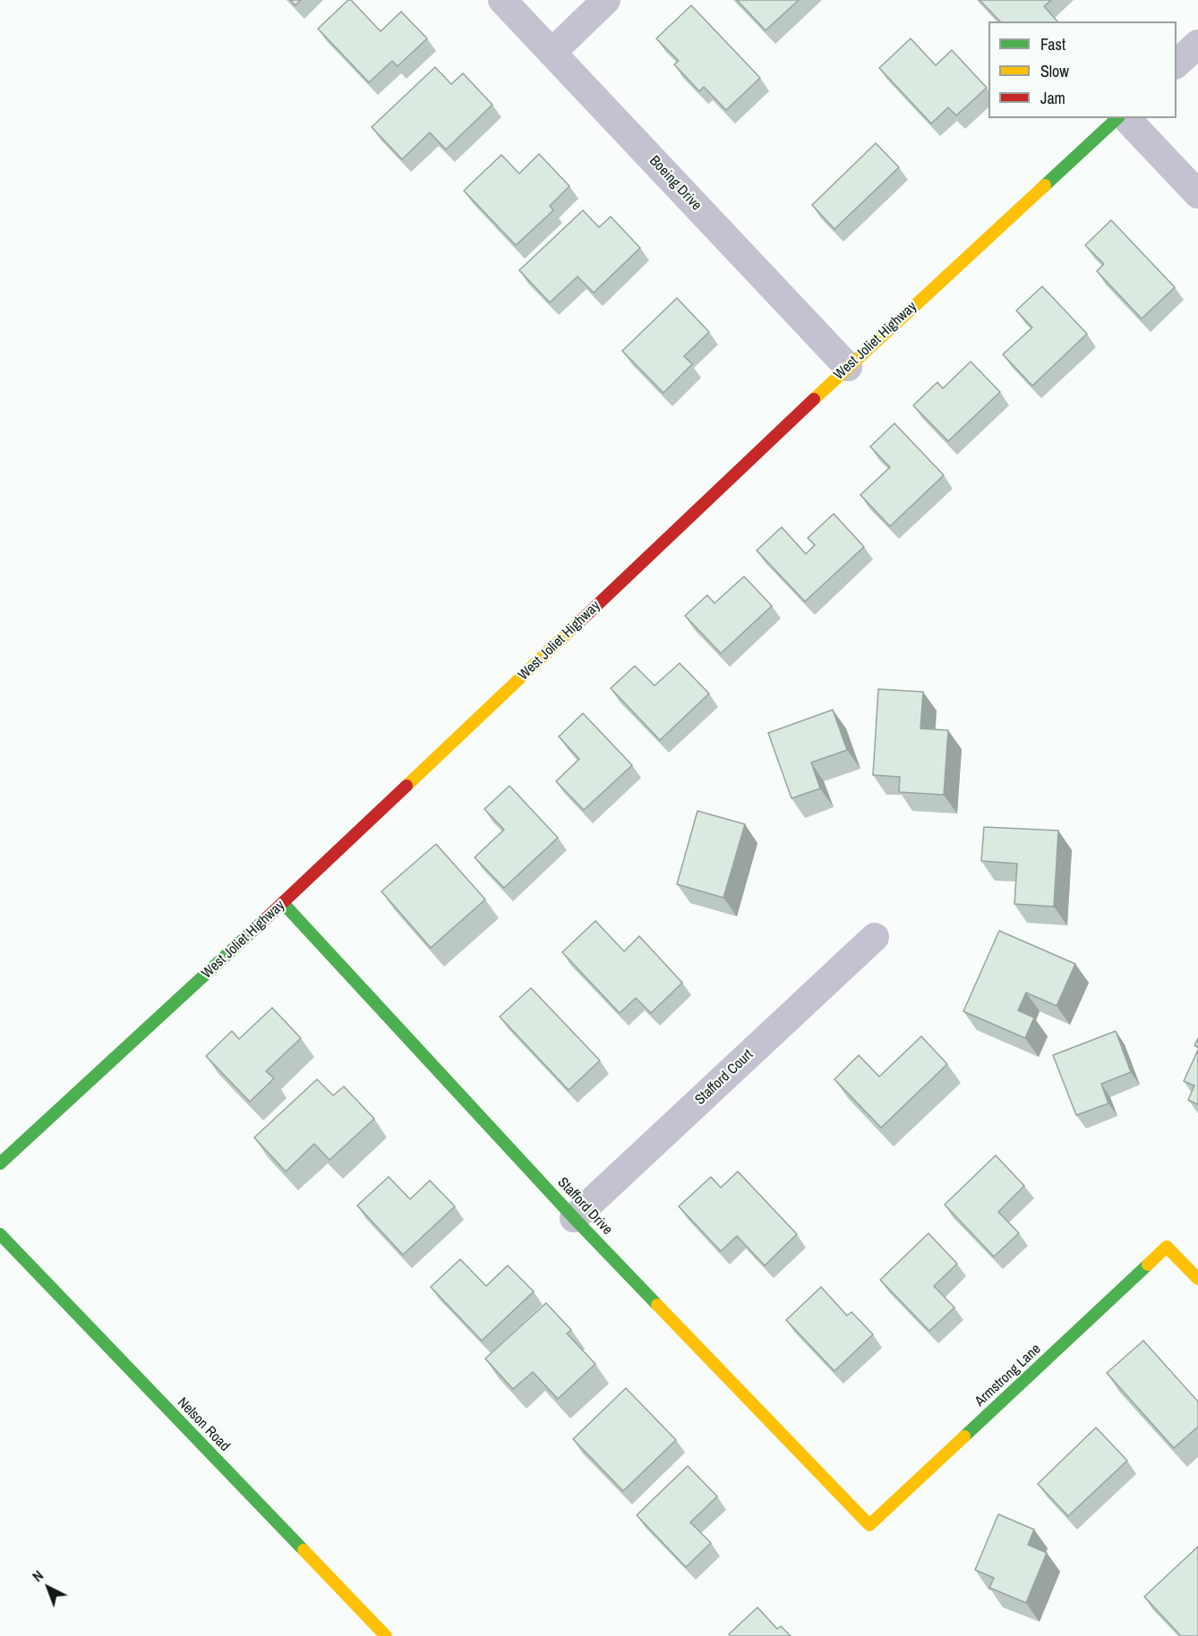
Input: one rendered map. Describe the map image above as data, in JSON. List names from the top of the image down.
{
  "streets": {
    "street": [
      "Boeing Drive",
      "West Joliet Highway",
      "Stafford Court",
      "Stafford Drive",
      "Armstrong Lane",
      "Nelson Road"
    ]
  },
  "crossings": [
    ["Boeing Drive", "West Joliet Highway"],
    ["West Joliet Highway", "Stafford Drive"],
    ["Stafford Court", "Stafford Drive"],
    ["Stafford Drive", "Armstrong Lane"]
  ],
  "legend": ["Fast", "Slow", "Jam"],
  "north": "top left"
}
